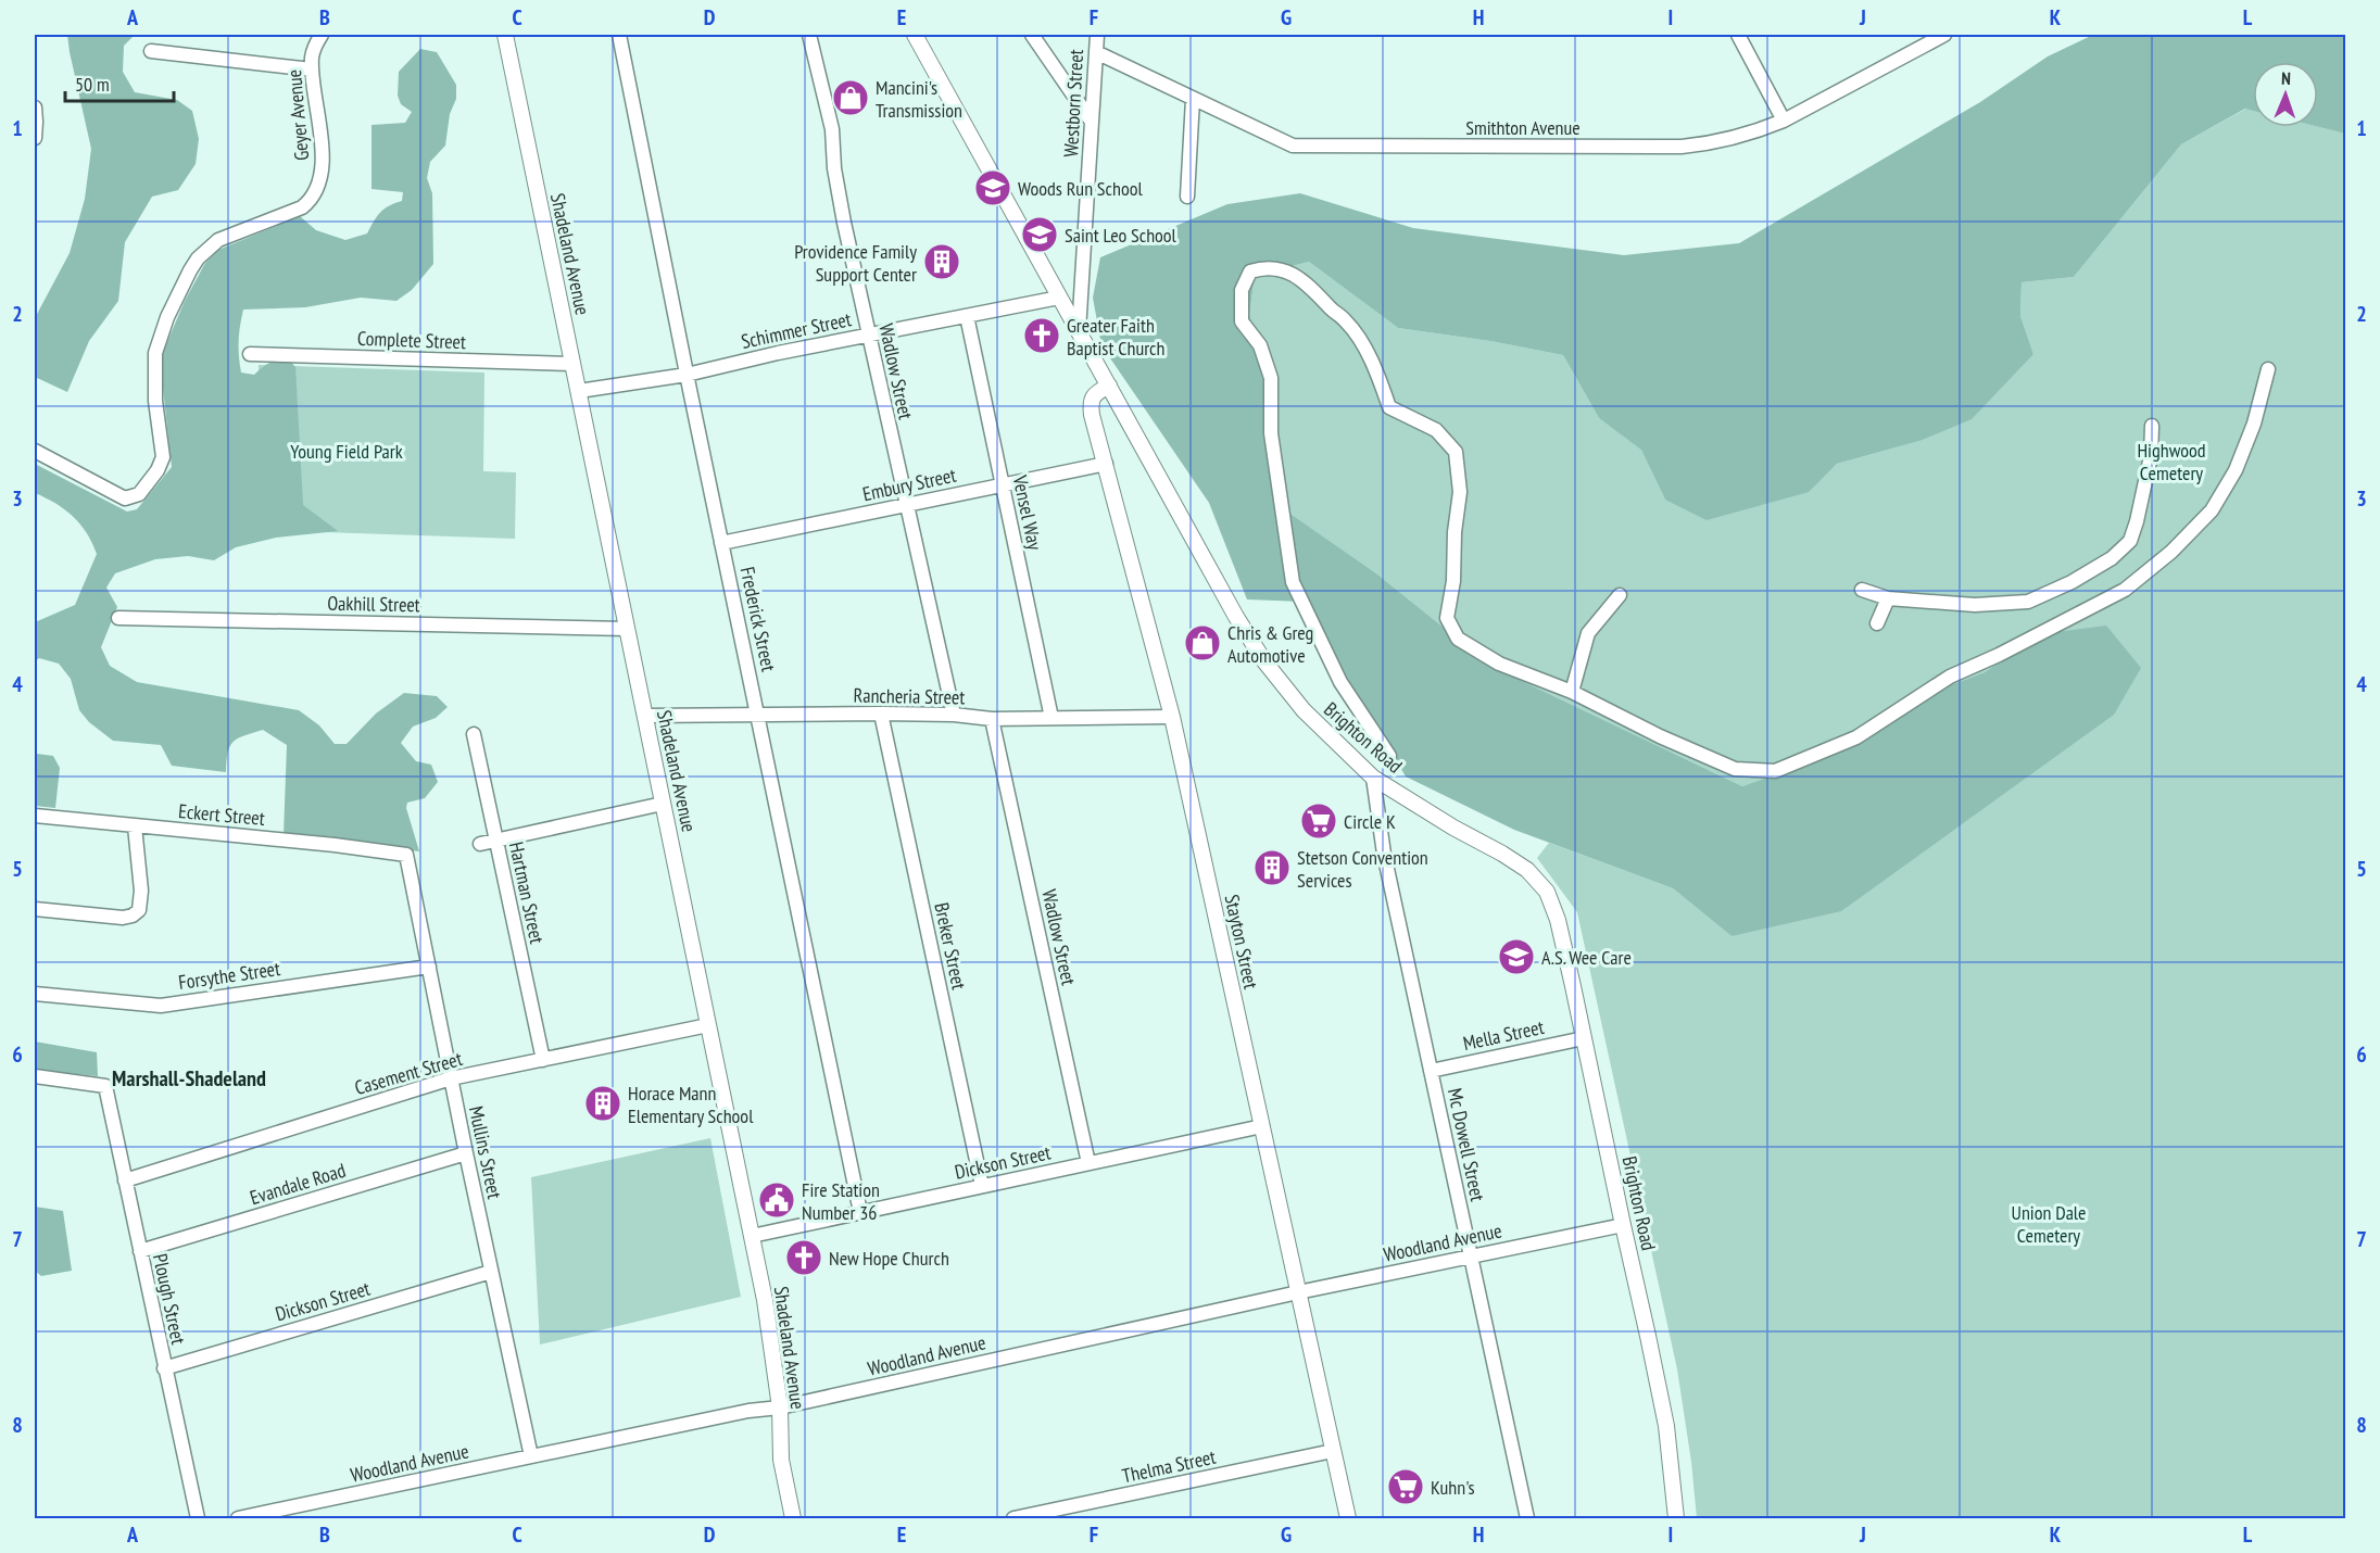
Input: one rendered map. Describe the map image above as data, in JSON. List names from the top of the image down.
{
  "streets": {
    "street": [
      "Westborn Street",
      "Geyer Avenue",
      "Smithton Avenue",
      "Shadeland Avenue",
      "Schimmer Street",
      "Complete Street",
      "Wadlow Street",
      "Embury Street",
      "Vensel Way",
      "Oakhill Street",
      "Frederick Street",
      "Rancheria Street",
      "Brighton Road",
      "Eckert Street",
      "Hartman Street",
      "Stayton Street",
      "Breker Street",
      "Forsythe Street",
      "Mella Street",
      "Casement Street",
      "Mc Dowell Street",
      "Mullins Street",
      "Dickson Street",
      "Evandale Road",
      "Woodland Avenue",
      "Plough Street",
      "Thelma Street"
    ]
  },
  "crossings": [
    ["Westborn Street", "Smithton Avenue"],
    ["Westborn Street", "Brighton Road"],
    ["Shadeland Avenue", "Schimmer Street"],
    ["Shadeland Avenue", "Complete Street"],
    ["Shadeland Avenue", "Oakhill Street"],
    ["Shadeland Avenue", "Rancheria Street"],
    ["Shadeland Avenue", "Casement Street"],
    ["Shadeland Avenue", "Dickson Street"],
    ["Shadeland Avenue", "Woodland Avenue"],
    ["Schimmer Street", "Wadlow Street"],
    ["Schimmer Street", "Vensel Way"],
    ["Schimmer Street", "Frederick Street"],
    ["Schimmer Street", "Brighton Road"],
    ["Wadlow Street", "Embury Street"],
    ["Wadlow Street", "Rancheria Street"],
    ["Wadlow Street", "Dickson Street"],
    ["Embury Street", "Vensel Way"],
    ["Embury Street", "Frederick Street"],
    ["Embury Street", "Stayton Street"],
    ["Vensel Way", "Rancheria Street"],
    ["Frederick Street", "Rancheria Street"],
    ["Frederick Street", "Dickson Street"],
    ["Rancheria Street", "Stayton Street"],
    ["Rancheria Street", "Breker Street"],
    ["Brighton Road", "Stayton Street"],
    ["Brighton Road", "Mella Street"],
    ["Brighton Road", "Mc Dowell Street"],
    ["Brighton Road", "Woodland Avenue"],
    ["Eckert Street", "Mullins Street"],
    ["Hartman Street", "Casement Street"],
    ["Stayton Street", "Dickson Street"],
    ["Stayton Street", "Woodland Avenue"],
    ["Stayton Street", "Thelma Street"],
    ["Breker Street", "Dickson Street"],
    ["Forsythe Street", "Mullins Street"],
    ["Mella Street", "Mc Dowell Street"],
    ["Casement Street", "Mullins Street"],
    ["Casement Street", "Plough Street"],
    ["Mc Dowell Street", "Woodland Avenue"],
    ["Mullins Street", "Dickson Street"],
    ["Mullins Street", "Evandale Road"],
    ["Mullins Street", "Woodland Avenue"],
    ["Dickson Street", "Plough Street"],
    ["Evandale Road", "Plough Street"]
  ],
  "districts": ["Marshall-Shadeland"],
  "parks": ["Highwood Cemetery", "Young Field Park", "Union Dale Cemetery"],
  "places": {
    "shop": ["Mancini's Transmission", "Chris & Greg Automotive"],
    "school or university": ["Woods Run School", "Saint Leo School", "A.S. Wee Care"],
    "building": ["Providence Family Support Center", "Stetson Convention Services", "Horace Mann Elementary School"],
    "church": ["Greater Faith Baptist Church", "New Hope Church"],
    "supermarket": ["Circle K", "Kuhn's"],
    "public building": ["Fire Station Number 36"]
  },
  "scale_bar": "50 m",
  "north": "top",
  "grid": {
    "columns": [
      "A",
      "B",
      "C",
      "D",
      "E",
      "F",
      "G",
      "H",
      "I",
      "J",
      "K",
      "L"
    ],
    "rows": [
      "1",
      "2",
      "3",
      "4",
      "5",
      "6",
      "7",
      "8"
    ]
  }
}
